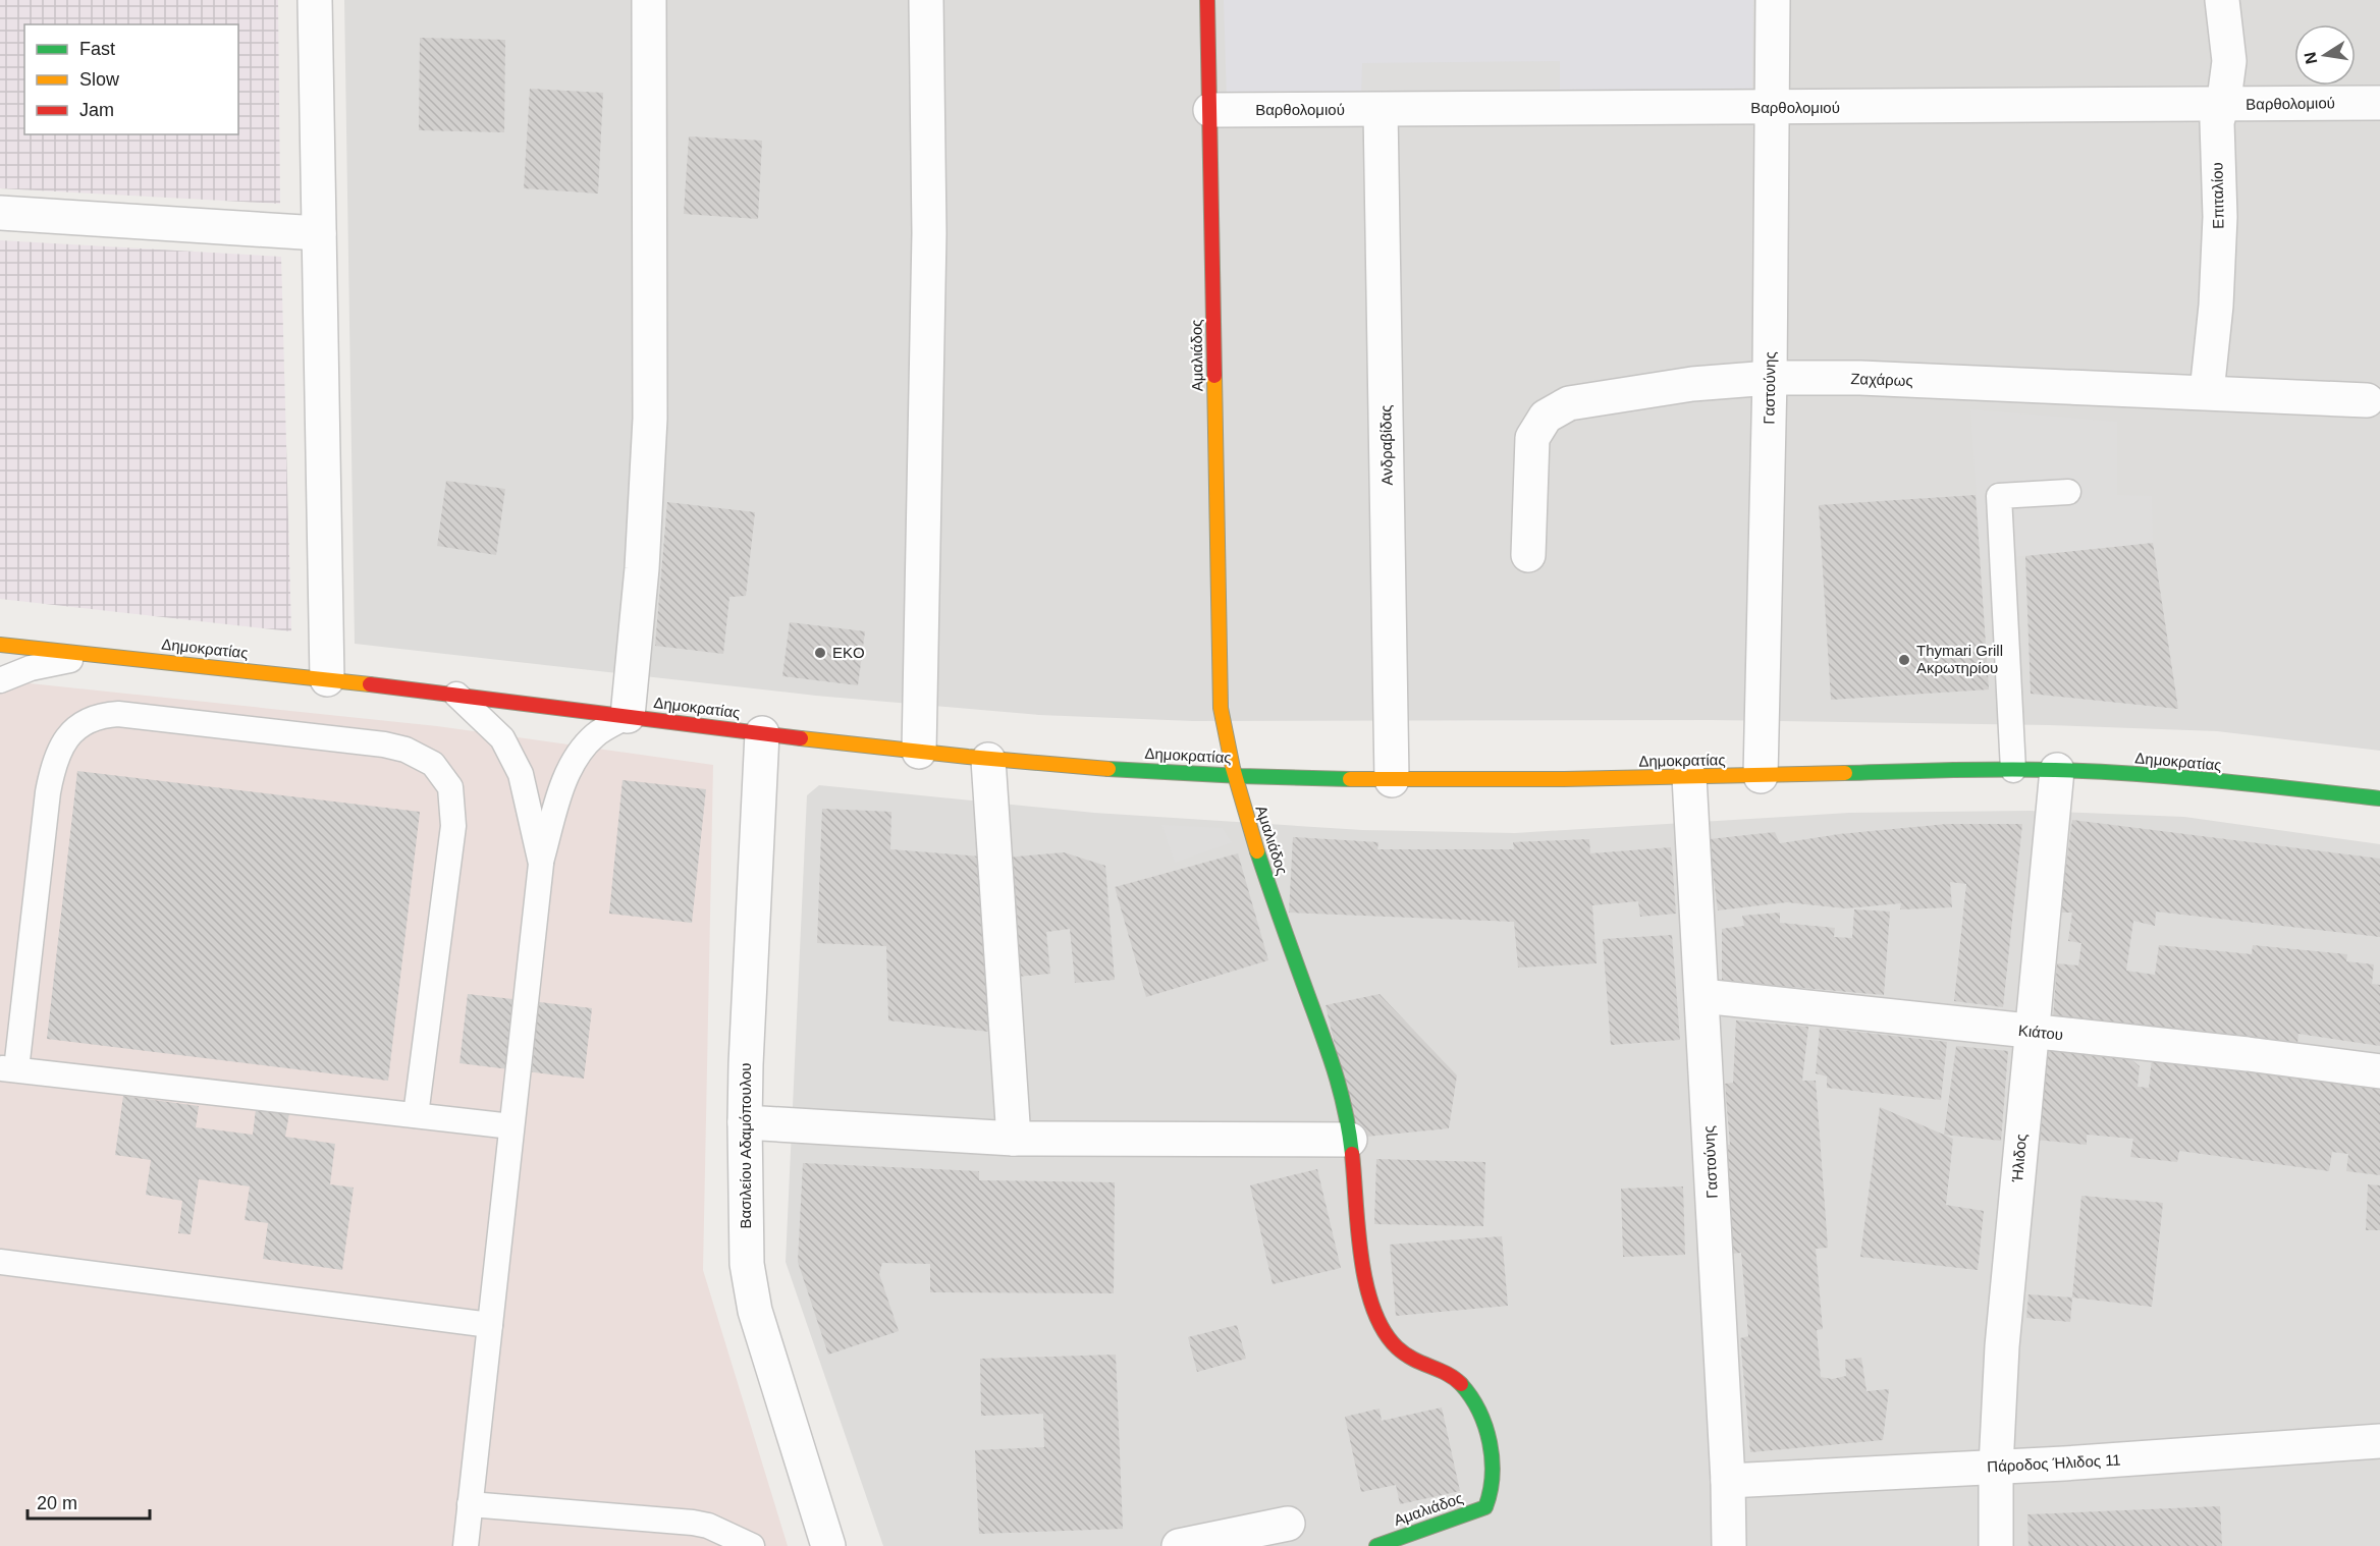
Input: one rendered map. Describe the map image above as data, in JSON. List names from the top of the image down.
{
  "streets": {
    "main road": ["Αμαλιάδος", "Δημοκρατίας"],
    "street": [
      "Βαρθολομιού",
      "Επιταλίου",
      "Ζαχάρως",
      "Γαστούνης",
      "Ανδραβίδας",
      "Κιάτου",
      "Βασιλείου Αδαμόπουλου",
      "Ήλιδος",
      "Πάροδος Ήλιδος 11"
    ]
  },
  "crossings": [
    ["Βαρθολομιού", "Επιταλίου"],
    ["Βαρθολομιού", "Αμαλιάδος"],
    ["Βαρθολομιού", "Γαστούνης"],
    ["Βαρθολομιού", "Ανδραβίδας"],
    ["Επιταλίου", "Ζαχάρως"],
    ["Αμαλιάδος", "Δημοκρατίας"],
    ["Ζαχάρως", "Γαστούνης"],
    ["Γαστούνης", "Δημοκρατίας"],
    ["Γαστούνης", "Κιάτου"],
    ["Γαστούνης", "Πάροδος Ήλιδος 11"],
    ["Ανδραβίδας", "Δημοκρατίας"],
    ["Δημοκρατίας", "Βασιλείου Αδαμόπουλου"],
    ["Δημοκρατίας", "Ήλιδος"],
    ["Κιάτου", "Ήλιδος"],
    ["Ήλιδος", "Πάροδος Ήλιδος 11"]
  ],
  "places": ["EKO", "Thymari Grill Ακρωτηρίου"],
  "legend": ["Fast", "Slow", "Jam"],
  "scale_bar": "20 m",
  "north": "left"
}
